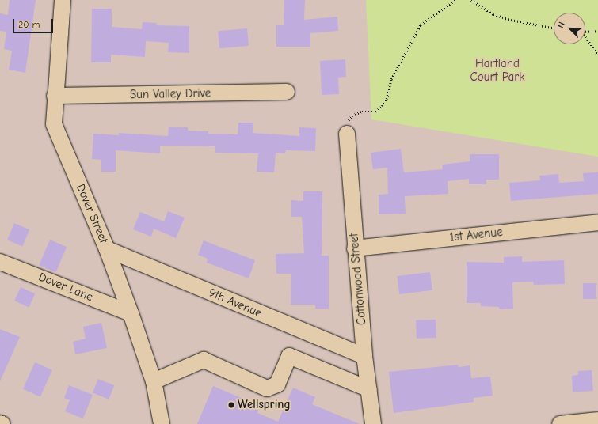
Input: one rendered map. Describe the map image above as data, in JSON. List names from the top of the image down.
{
  "streets": {
    "street": [
      "Sun Valley Drive",
      "Dover Street",
      "1st Avenue",
      "Cottonwood Street",
      "Dover Lane",
      "9th Avenue"
    ]
  },
  "crossings": [
    ["Sun Valley Drive", "Dover Street"],
    ["Dover Street", "Dover Lane"],
    ["Dover Street", "9th Avenue"],
    ["1st Avenue", "Cottonwood Street"],
    ["Cottonwood Street", "9th Avenue"]
  ],
  "parks": ["Hartland Court Park"],
  "places": ["Wellspring"],
  "scale_bar": "20 m",
  "north": "top left"
}
